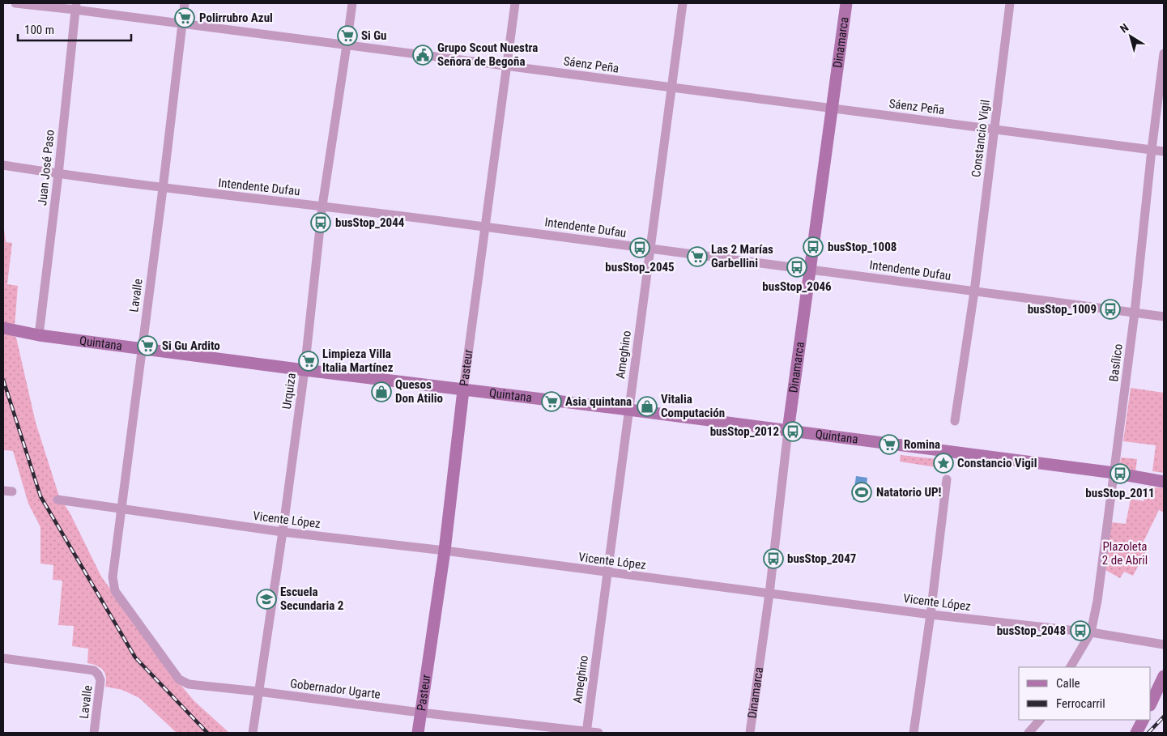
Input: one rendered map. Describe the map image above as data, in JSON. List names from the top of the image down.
{
  "streets": {
    "street": [
      "Dinamarca",
      "Sáenz Peña",
      "Constancio Vigil",
      "Juan José Paso",
      "Intendente Dufau",
      "Lavalle",
      "Quintana",
      "Ameghino",
      "Basílico",
      "Pasteur",
      "Urquiza",
      "Vicente López",
      "Gobernador Ugarte"
    ]
  },
  "crossings": [
    ["Dinamarca", "Sáenz Peña"],
    ["Dinamarca", "Intendente Dufau"],
    ["Dinamarca", "Quintana"],
    ["Dinamarca", "Vicente López"],
    ["Sáenz Peña", "Constancio Vigil"],
    ["Sáenz Peña", "Juan José Paso"],
    ["Sáenz Peña", "Lavalle"],
    ["Sáenz Peña", "Ameghino"],
    ["Sáenz Peña", "Basílico"],
    ["Sáenz Peña", "Pasteur"],
    ["Sáenz Peña", "Urquiza"],
    ["Constancio Vigil", "Intendente Dufau"],
    ["Juan José Paso", "Intendente Dufau"],
    ["Juan José Paso", "Quintana"],
    ["Intendente Dufau", "Lavalle"],
    ["Intendente Dufau", "Ameghino"],
    ["Intendente Dufau", "Basílico"],
    ["Intendente Dufau", "Pasteur"],
    ["Intendente Dufau", "Urquiza"],
    ["Lavalle", "Quintana"],
    ["Lavalle", "Vicente López"],
    ["Lavalle", "Gobernador Ugarte"],
    ["Quintana", "Ameghino"],
    ["Quintana", "Basílico"],
    ["Quintana", "Pasteur"],
    ["Quintana", "Urquiza"],
    ["Ameghino", "Vicente López"],
    ["Ameghino", "Gobernador Ugarte"],
    ["Basílico", "Vicente López"],
    ["Pasteur", "Vicente López"],
    ["Pasteur", "Gobernador Ugarte"],
    ["Urquiza", "Vicente López"],
    ["Urquiza", "Gobernador Ugarte"]
  ],
  "parks": ["Plazoleta 2 de Abril"],
  "places": {
    "supermarket": [
      "Polirrubro Azul",
      "Si Gu",
      "Las 2 Marías Garbellini",
      "Si Gu Ardito",
      "Limpieza Villa Italia Martínez",
      "Asia quintana",
      "Romina"
    ],
    "public building": ["Grupo Scout Nuestra Señora de Begoña"],
    "bus stop": [
      "busStop_2044",
      "busStop_1008",
      "busStop_2045",
      "busStop_2046",
      "busStop_1009",
      "busStop_2012",
      "busStop_2011",
      "busStop_2047",
      "busStop_2048"
    ],
    "shop": ["Quesos Don Atilio", "Vitalia Computación"],
    "place": ["Constancio Vigil"],
    "sports": ["Natatorio UP!"],
    "school or university": ["Escuela Secundaria 2"]
  },
  "legend": ["Calle", "Ferrocarril"],
  "scale_bar": "100 m",
  "north": "top left"
}
